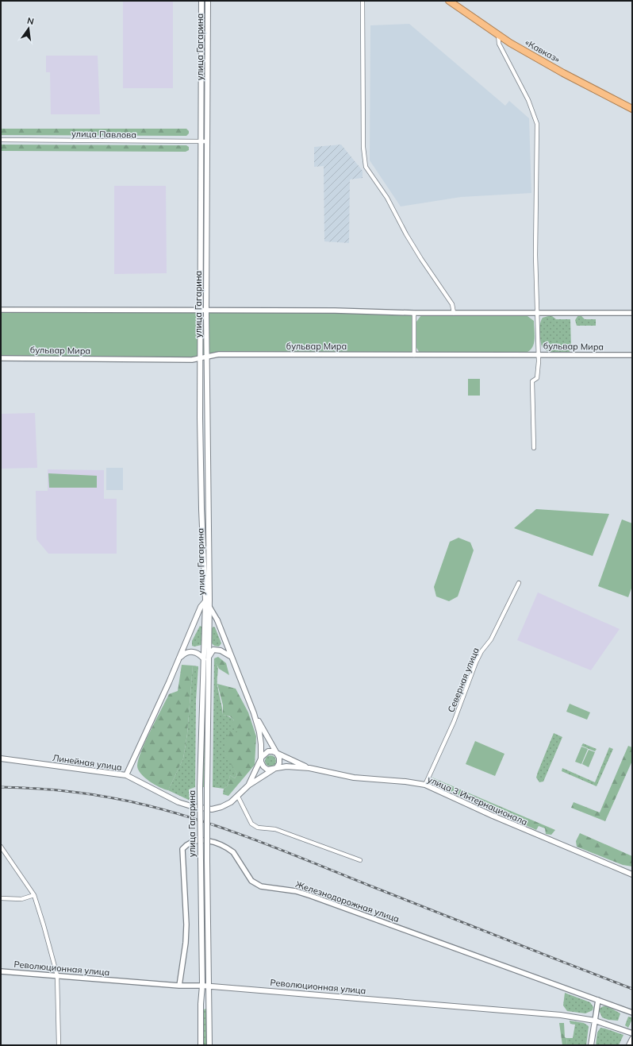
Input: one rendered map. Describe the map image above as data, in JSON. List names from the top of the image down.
{
  "streets": {
    "highway": ["«Кавказ»"],
    "main road": [
      "улица Гагарина",
      "Линейная улица",
      "улица 3 Интернационала",
      "Революционная улица"
    ],
    "street": [
      "улица Павлова",
      "бульвар Мира",
      "Северная улица",
      "Железнодорожная улица"
    ]
  },
  "crossings": [
    ["улица Гагарина", "улица Павлова"],
    ["улица Гагарина", "бульвар Мира"],
    ["улица Гагарина", "Линейная улица"],
    ["улица Гагарина", "улица 3 Интернационала"],
    ["улица Гагарина", "Революционная улица"],
    ["Северная улица", "улица 3 Интернационала"],
    ["Линейная улица", "улица 3 Интернационала"],
    ["Железнодорожная улица", "Революционная улица"]
  ],
  "north": "top"
}
